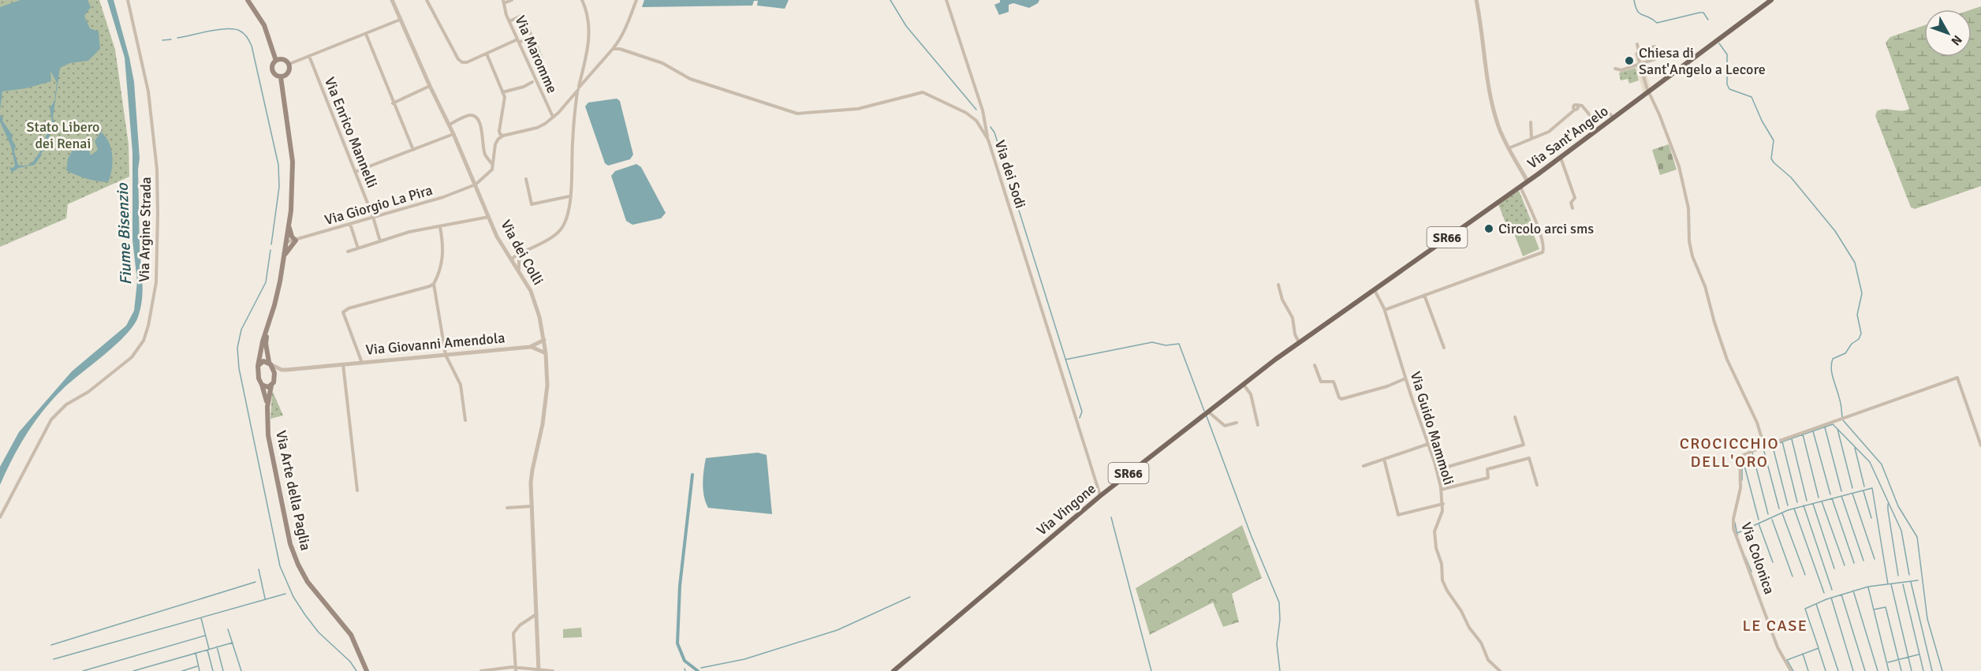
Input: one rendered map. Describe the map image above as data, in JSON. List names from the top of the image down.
{
  "streets": {
    "main road": [
      "Via Sant'Angelo",
      "SR66",
      "Via Arte della Paglia",
      "Via Vingone"
    ],
    "street": [
      "Via Maromme",
      "Via Enrico Mannelli",
      "Via dei Sodi",
      "Via Giorgio La Pira",
      "Via Argine Strada",
      "Via dei Colli",
      "Via Giovanni Amendola",
      "Via Guido Mammoli",
      "Via Colonica"
    ]
  },
  "crossings": [
    ["Via Enrico Mannelli", "Via Giorgio La Pira"],
    ["Via Sant'Angelo", "Via Guido Mammoli"],
    ["Via Sant'Angelo", "Via Vingone"],
    ["Via dei Sodi", "Via Vingone"],
    ["Via Giorgio La Pira", "Via dei Colli"],
    ["Via Giorgio La Pira", "Via Arte della Paglia"],
    ["Via dei Colli", "Via Giovanni Amendola"],
    ["Via Giovanni Amendola", "Via Arte della Paglia"],
    ["Via Guido Mammoli", "Via Vingone"]
  ],
  "districts": ["CROCICCHIO DELL'ORO", "LE CASE"],
  "water": ["Fiume Bisenzio"],
  "parks": ["Stato Libero dei Renai"],
  "places": ["Chiesa di Sant'Angelo a Lecore", "Circolo arci sms"],
  "north": "bottom right"
}
